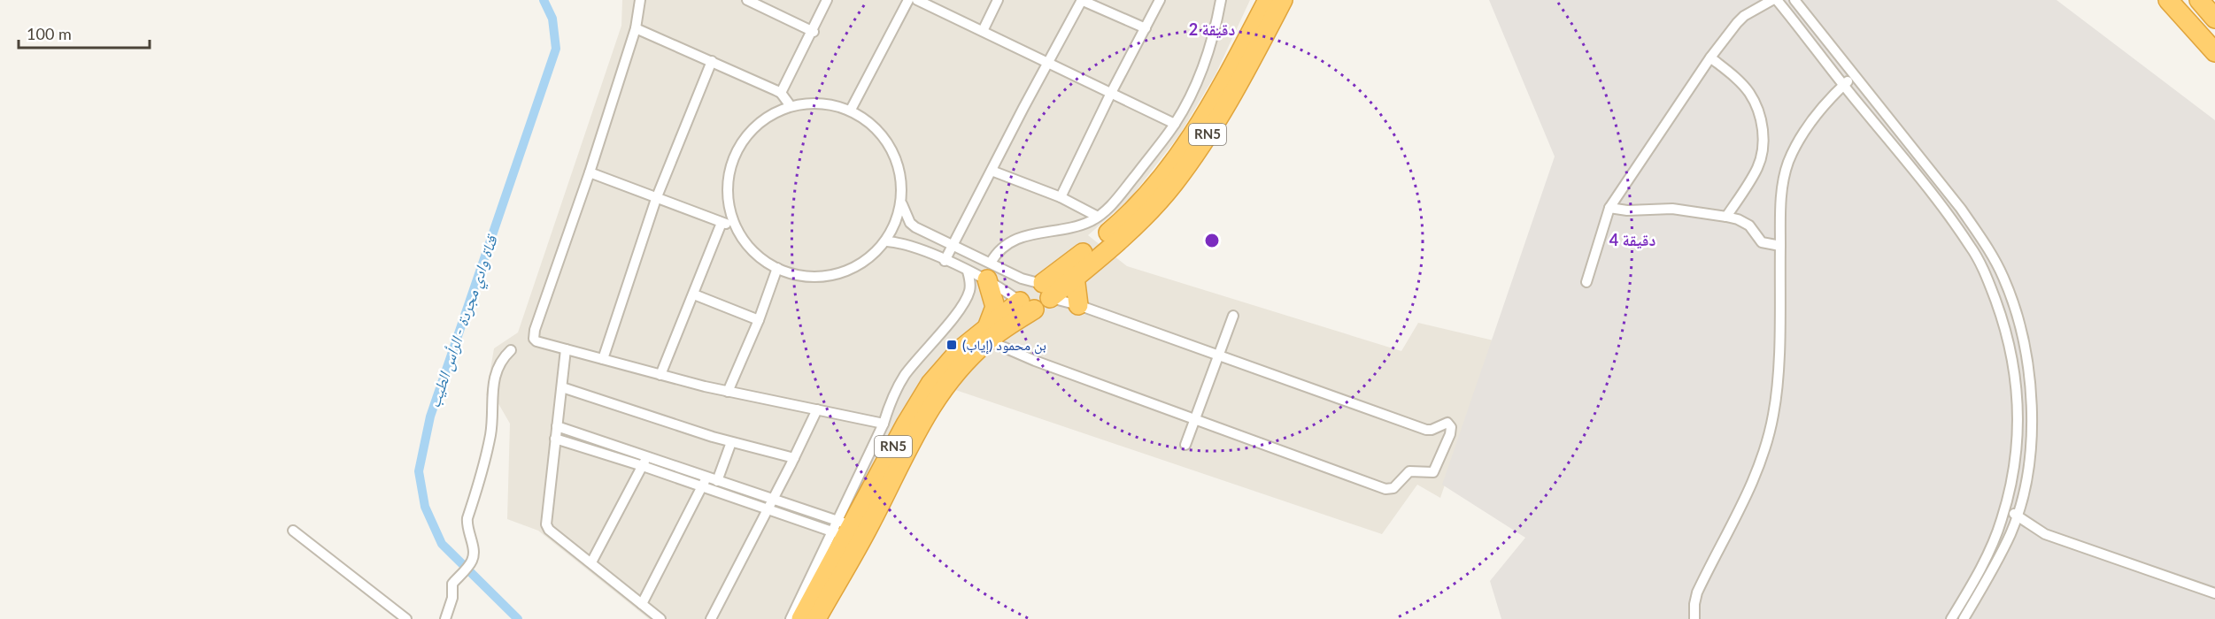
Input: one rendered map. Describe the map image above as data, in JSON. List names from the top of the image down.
{
  "streets": {
    "highway": ["RN5"]
  },
  "water": ["قناة وادي مجردة - الرأس الطيب"],
  "places": {
    "transit": ["بن محمود (إياب)"]
  },
  "scale_bar": "100 m",
  "rings": ["2 دقيقة", "4 دقيقة"]
}
